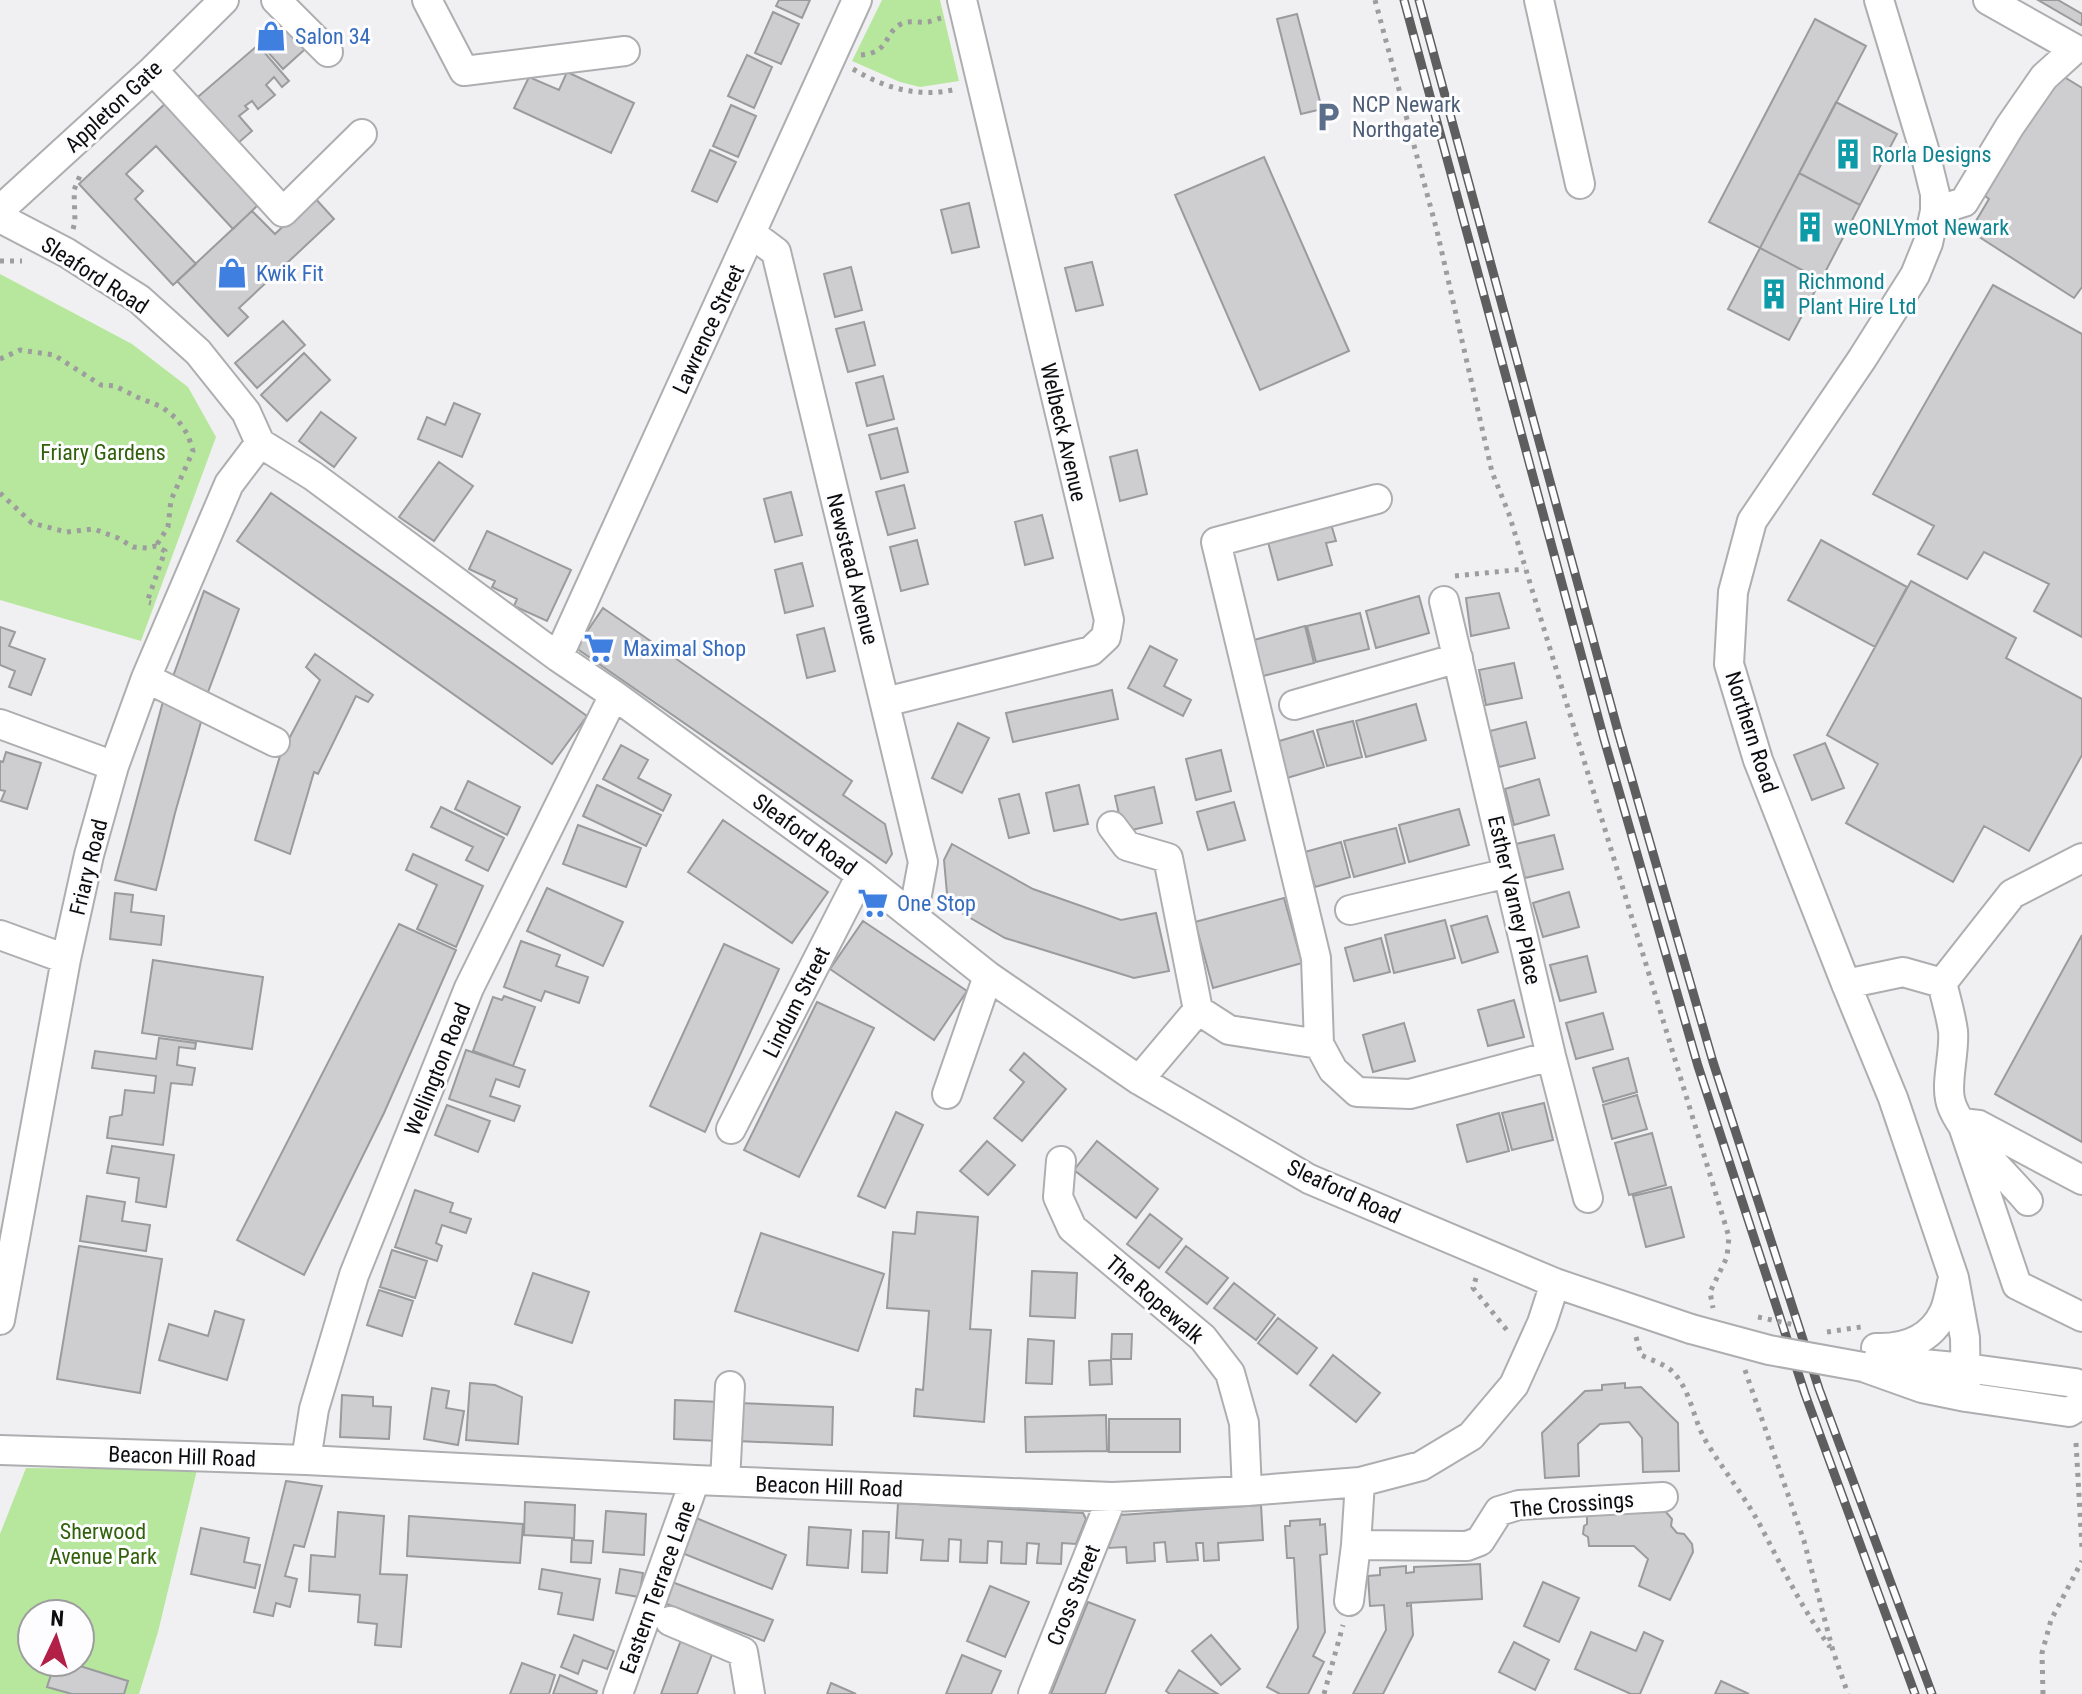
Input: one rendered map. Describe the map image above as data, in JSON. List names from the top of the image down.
{
  "streets": {
    "street": [
      "Appleton Gate",
      "Sleaford Road",
      "Lawrence Street",
      "Welbeck Avenue",
      "Newstead Avenue",
      "Northern Road",
      "Friary Road",
      "Esther Varney Place",
      "Lindum Street",
      "Wellington Road",
      "The Ropewalk",
      "Beacon Hill Road",
      "The Crossings",
      "Eastern Terrace Lane",
      "Cross Street"
    ]
  },
  "crossings": [
    ["Sleaford Road", "Lawrence Street"],
    ["Sleaford Road", "Newstead Avenue"],
    ["Sleaford Road", "Friary Road"],
    ["Sleaford Road", "Lindum Street"],
    ["Sleaford Road", "Wellington Road"],
    ["Sleaford Road", "Beacon Hill Road"],
    ["Lawrence Street", "Newstead Avenue"],
    ["Welbeck Avenue", "Newstead Avenue"],
    ["Wellington Road", "Beacon Hill Road"],
    ["The Ropewalk", "Beacon Hill Road"],
    ["Beacon Hill Road", "Eastern Terrace Lane"],
    ["Beacon Hill Road", "Cross Street"]
  ],
  "parks": ["Friary Gardens", "Sherwood Avenue Park"],
  "places": {
    "shop": ["Salon 34", "Kwik Fit"],
    "parking": ["NCP Newark Northgate"],
    "building": ["Rorla Designs", "weONLYmot Newark", "Richmond Plant Hire Ltd"],
    "supermarket": ["Maximal Shop", "One Stop"]
  },
  "north": "top"
}
